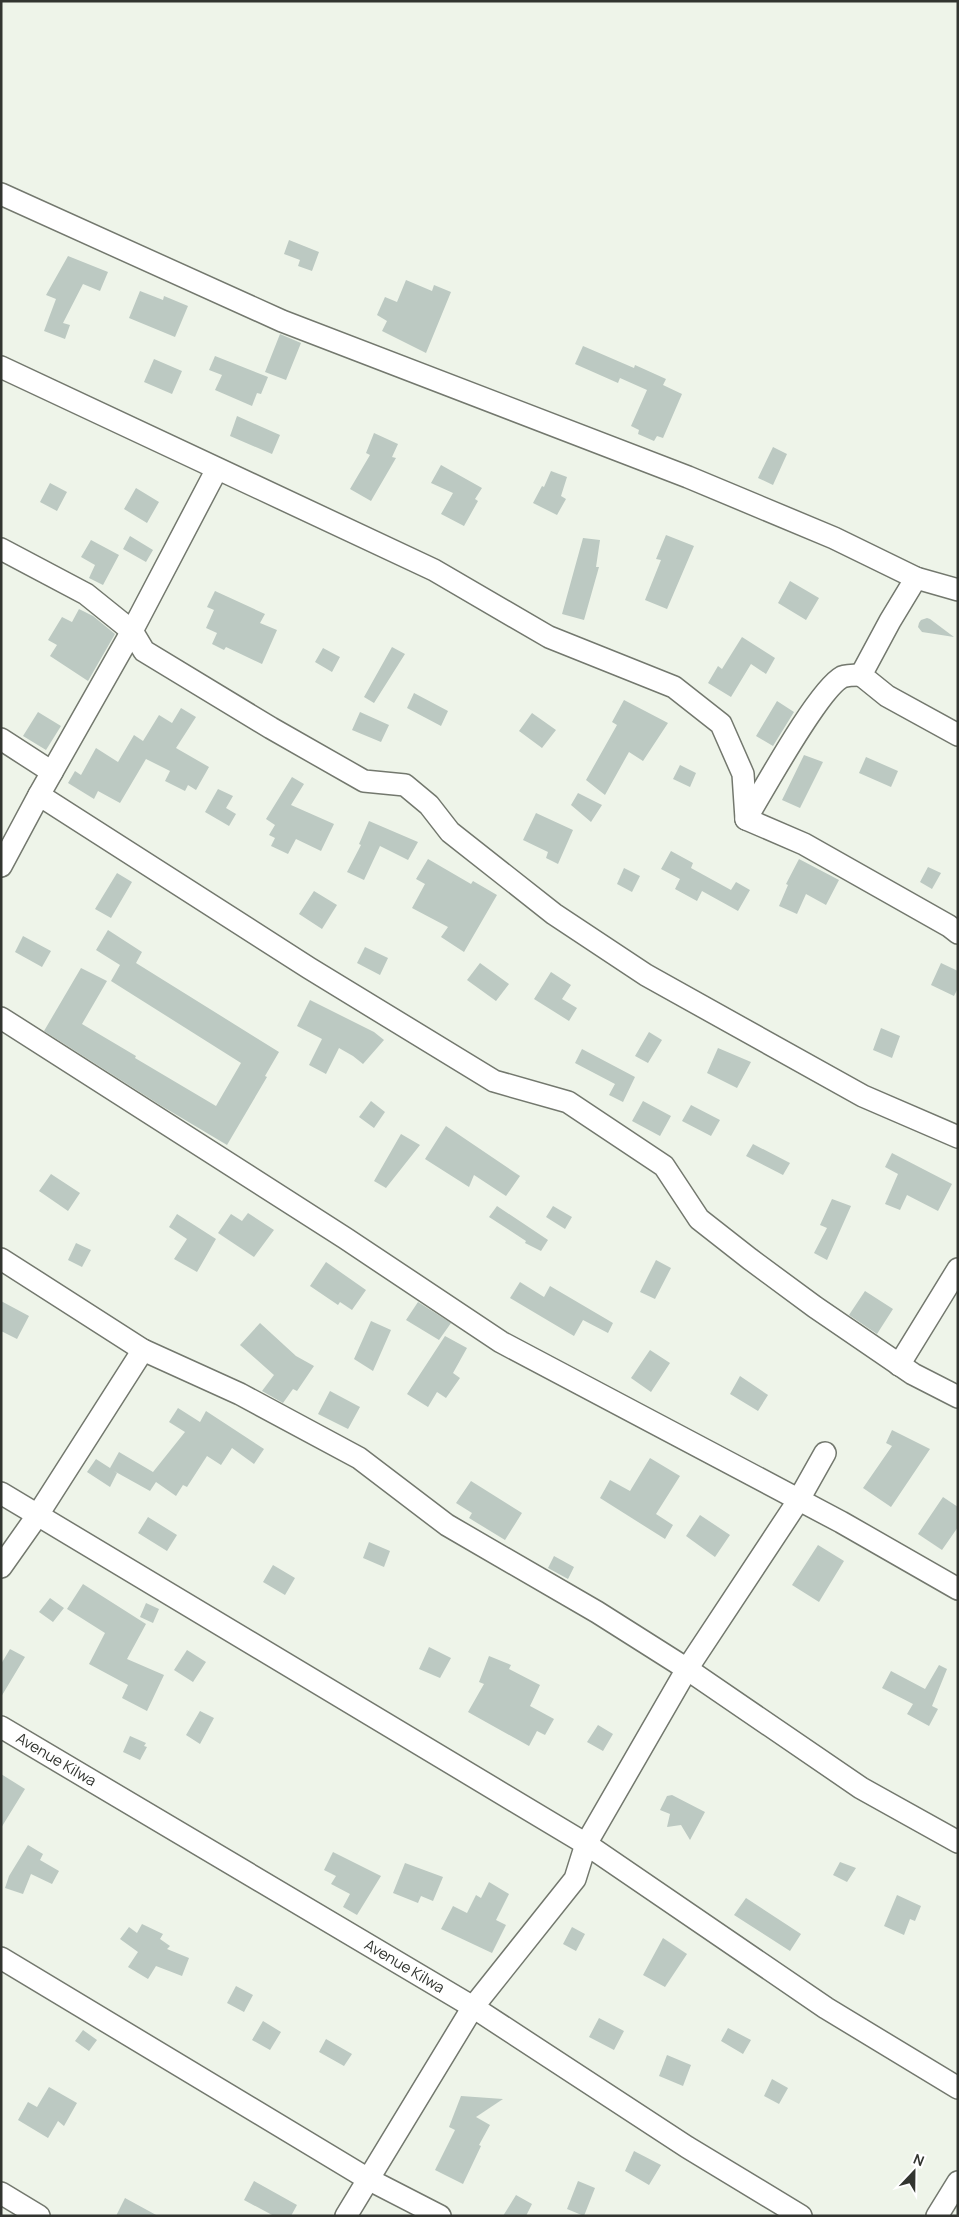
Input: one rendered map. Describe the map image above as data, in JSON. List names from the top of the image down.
{
  "streets": {
    "street": ["Avenue Kilwa"]
  },
  "north": "top"
}
